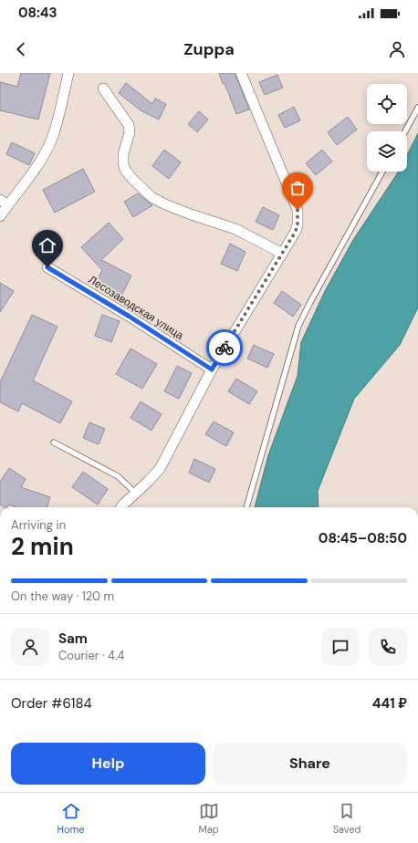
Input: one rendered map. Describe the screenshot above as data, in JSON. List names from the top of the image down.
{
  "streets": {
    "street": ["Лесозаводская улица"]
  },
  "page": {
    "status": "08:43",
    "header": "Zuppa",
    "heading": ["2 min", "Arriving in", "08:45–08:50"],
    "panel": [
      "Sam",
      "Courier · 4.4",
      "Order #6184",
      "441 ₽"
    ],
    "bar": "On the way · 120 m",
    "buttons": ["Help", "Share"],
    "tabs": ["Home", "Map", "Saved"]
  }
}
